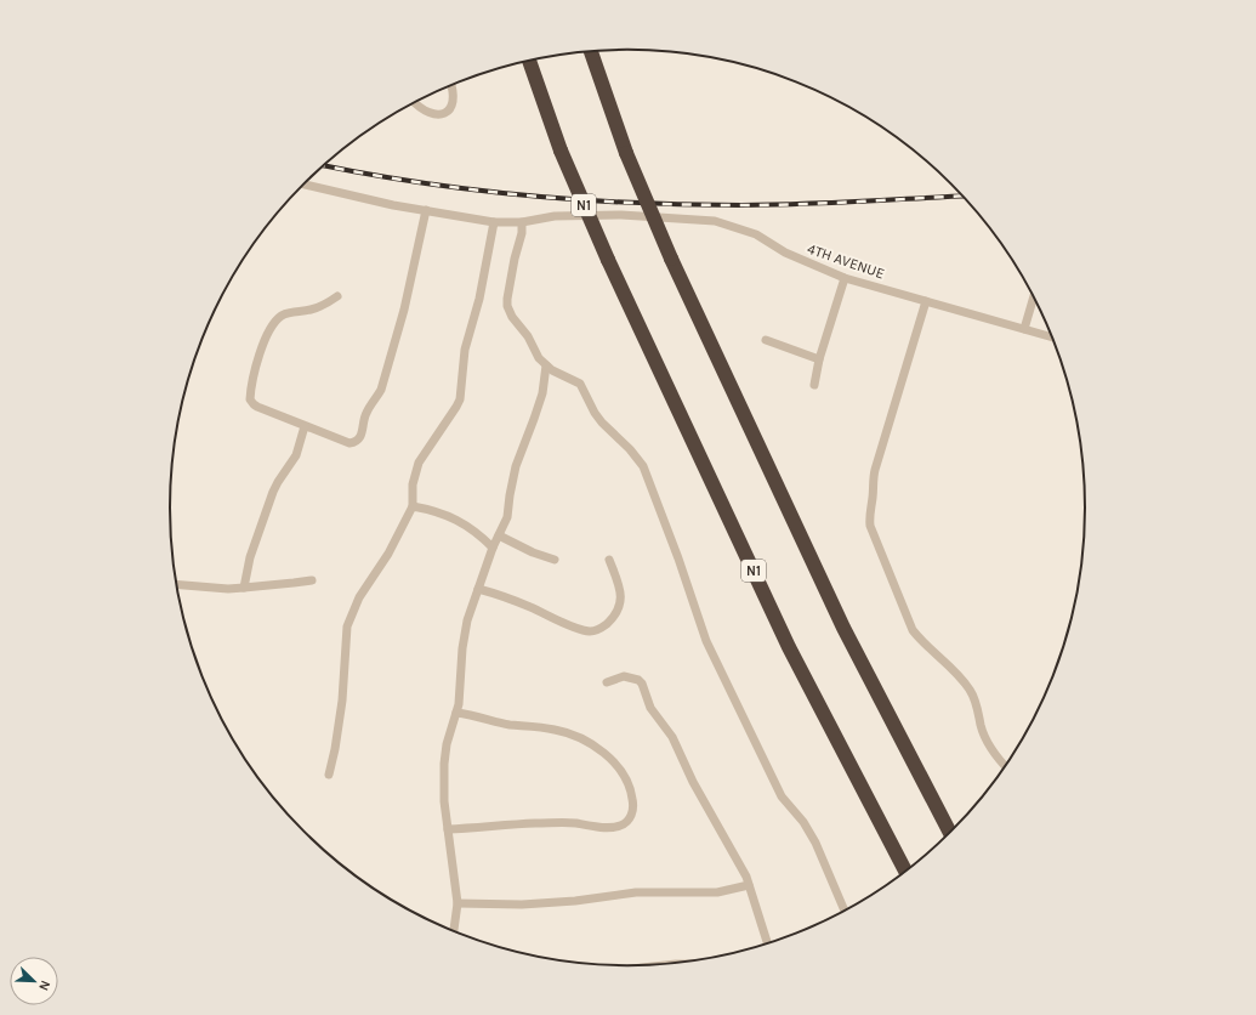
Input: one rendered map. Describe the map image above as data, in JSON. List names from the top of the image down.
{
  "streets": {
    "highway": ["N1"],
    "street": ["4TH AVENUE"]
  },
  "north": "bottom right"
}
